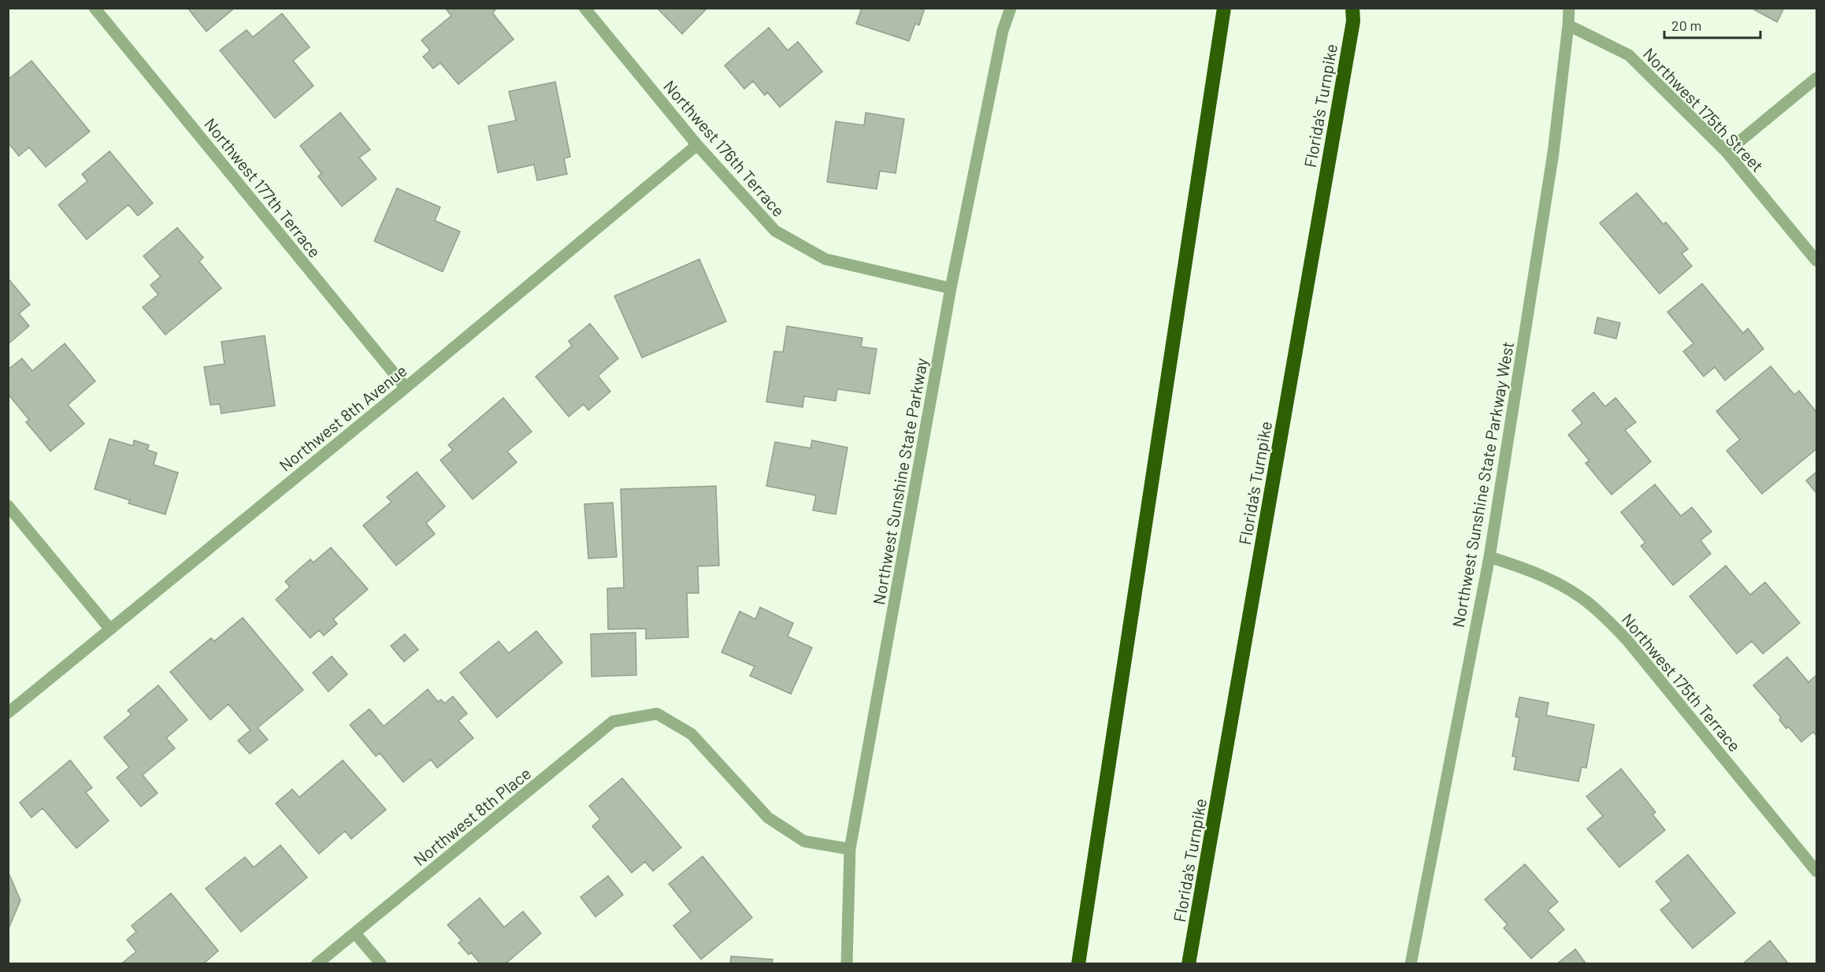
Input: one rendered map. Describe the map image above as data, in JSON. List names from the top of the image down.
{
  "streets": {
    "highway": ["Florida's Turnpike"],
    "street": [
      "Northwest 175th Street",
      "Northwest 176th Terrace",
      "Northwest 177th Terrace",
      "Northwest 8th Avenue",
      "Northwest Sunshine State Parkway",
      "Northwest Sunshine State Parkway West",
      "Northwest 175th Terrace",
      "Northwest 8th Place"
    ]
  },
  "crossings": [
    ["Northwest 175th Street", "Northwest Sunshine State Parkway West"],
    ["Northwest 176th Terrace", "Northwest 8th Avenue"],
    ["Northwest 176th Terrace", "Northwest Sunshine State Parkway"],
    ["Northwest 177th Terrace", "Northwest 8th Avenue"],
    ["Northwest Sunshine State Parkway", "Northwest 8th Place"],
    ["Northwest Sunshine State Parkway West", "Northwest 175th Terrace"]
  ],
  "scale_bar": "20 m"
}
